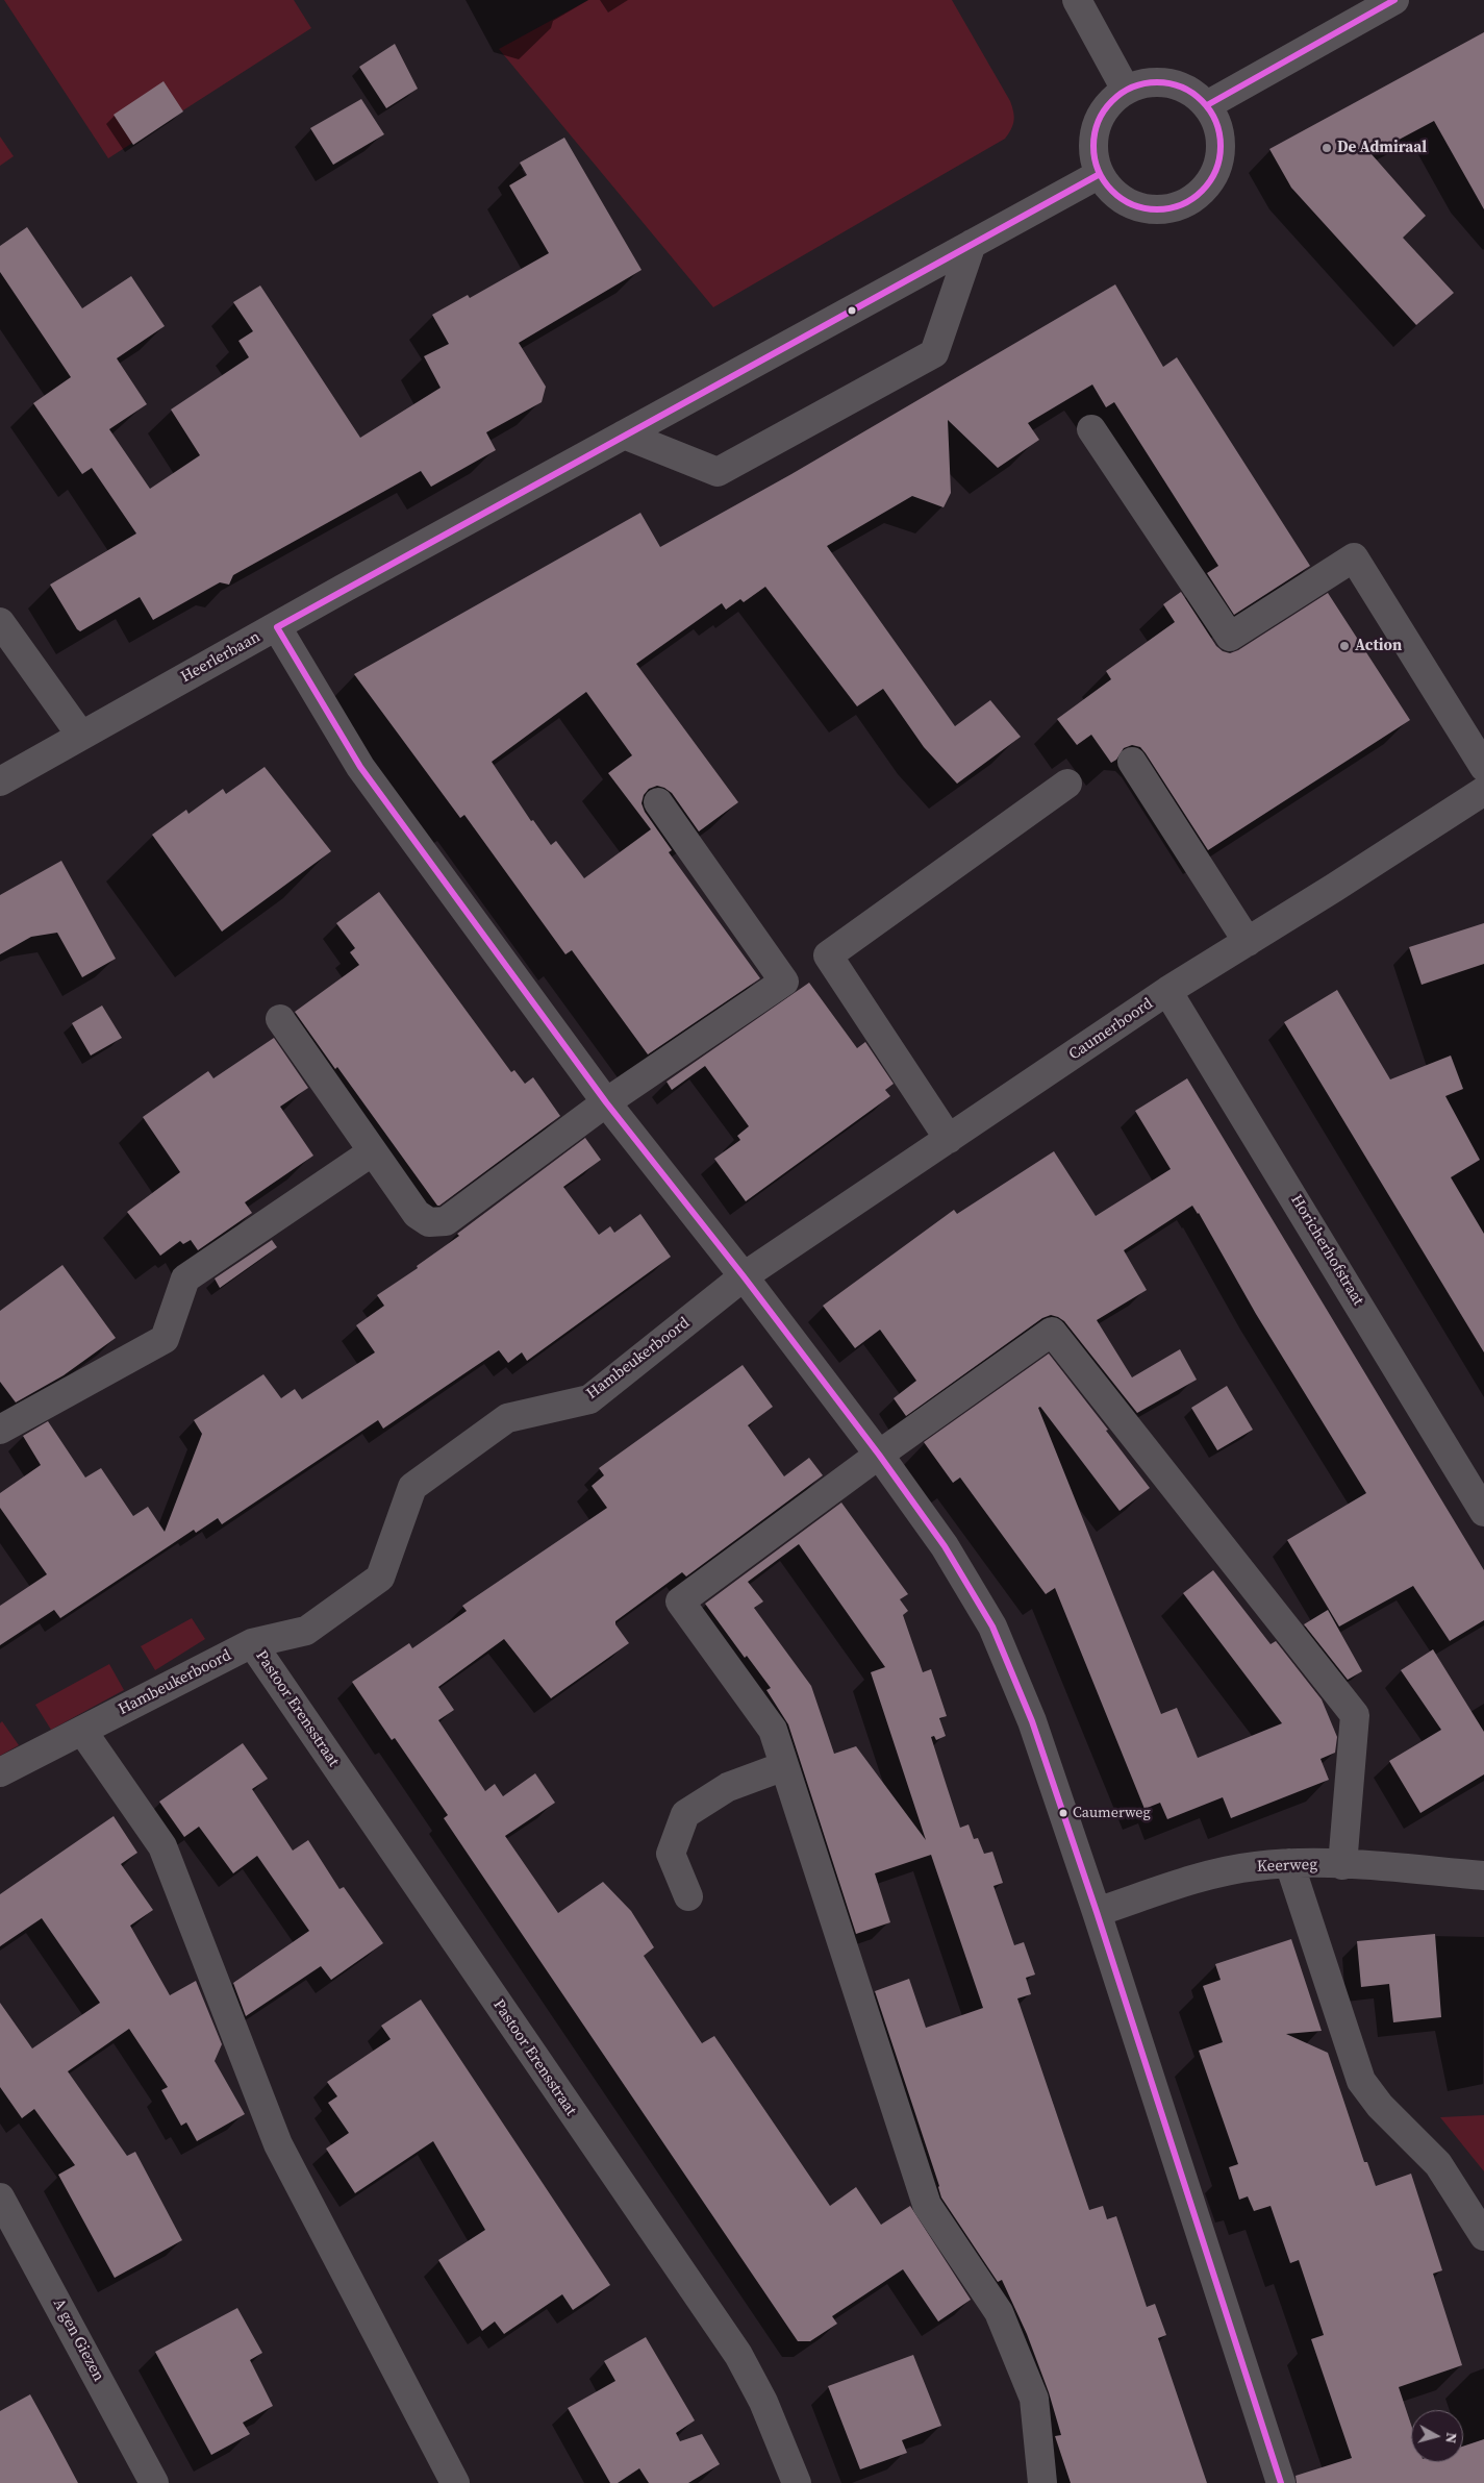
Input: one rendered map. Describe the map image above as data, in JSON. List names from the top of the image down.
{
  "streets": {
    "street": [
      "Heerlerbaan",
      "Caumerboord",
      "Horicherhofstraat",
      "Hambeukerboord",
      "Pastoor Erensstraat",
      "Keerweg",
      "A gen Giezen"
    ]
  },
  "crossings": [
    ["Caumerboord", "Horicherhofstraat"],
    ["Caumerboord", "Hambeukerboord"],
    ["Hambeukerboord", "Pastoor Erensstraat"]
  ],
  "places": ["De Admiraal", "Action", "Caumerweg"],
  "north": "right"
}
